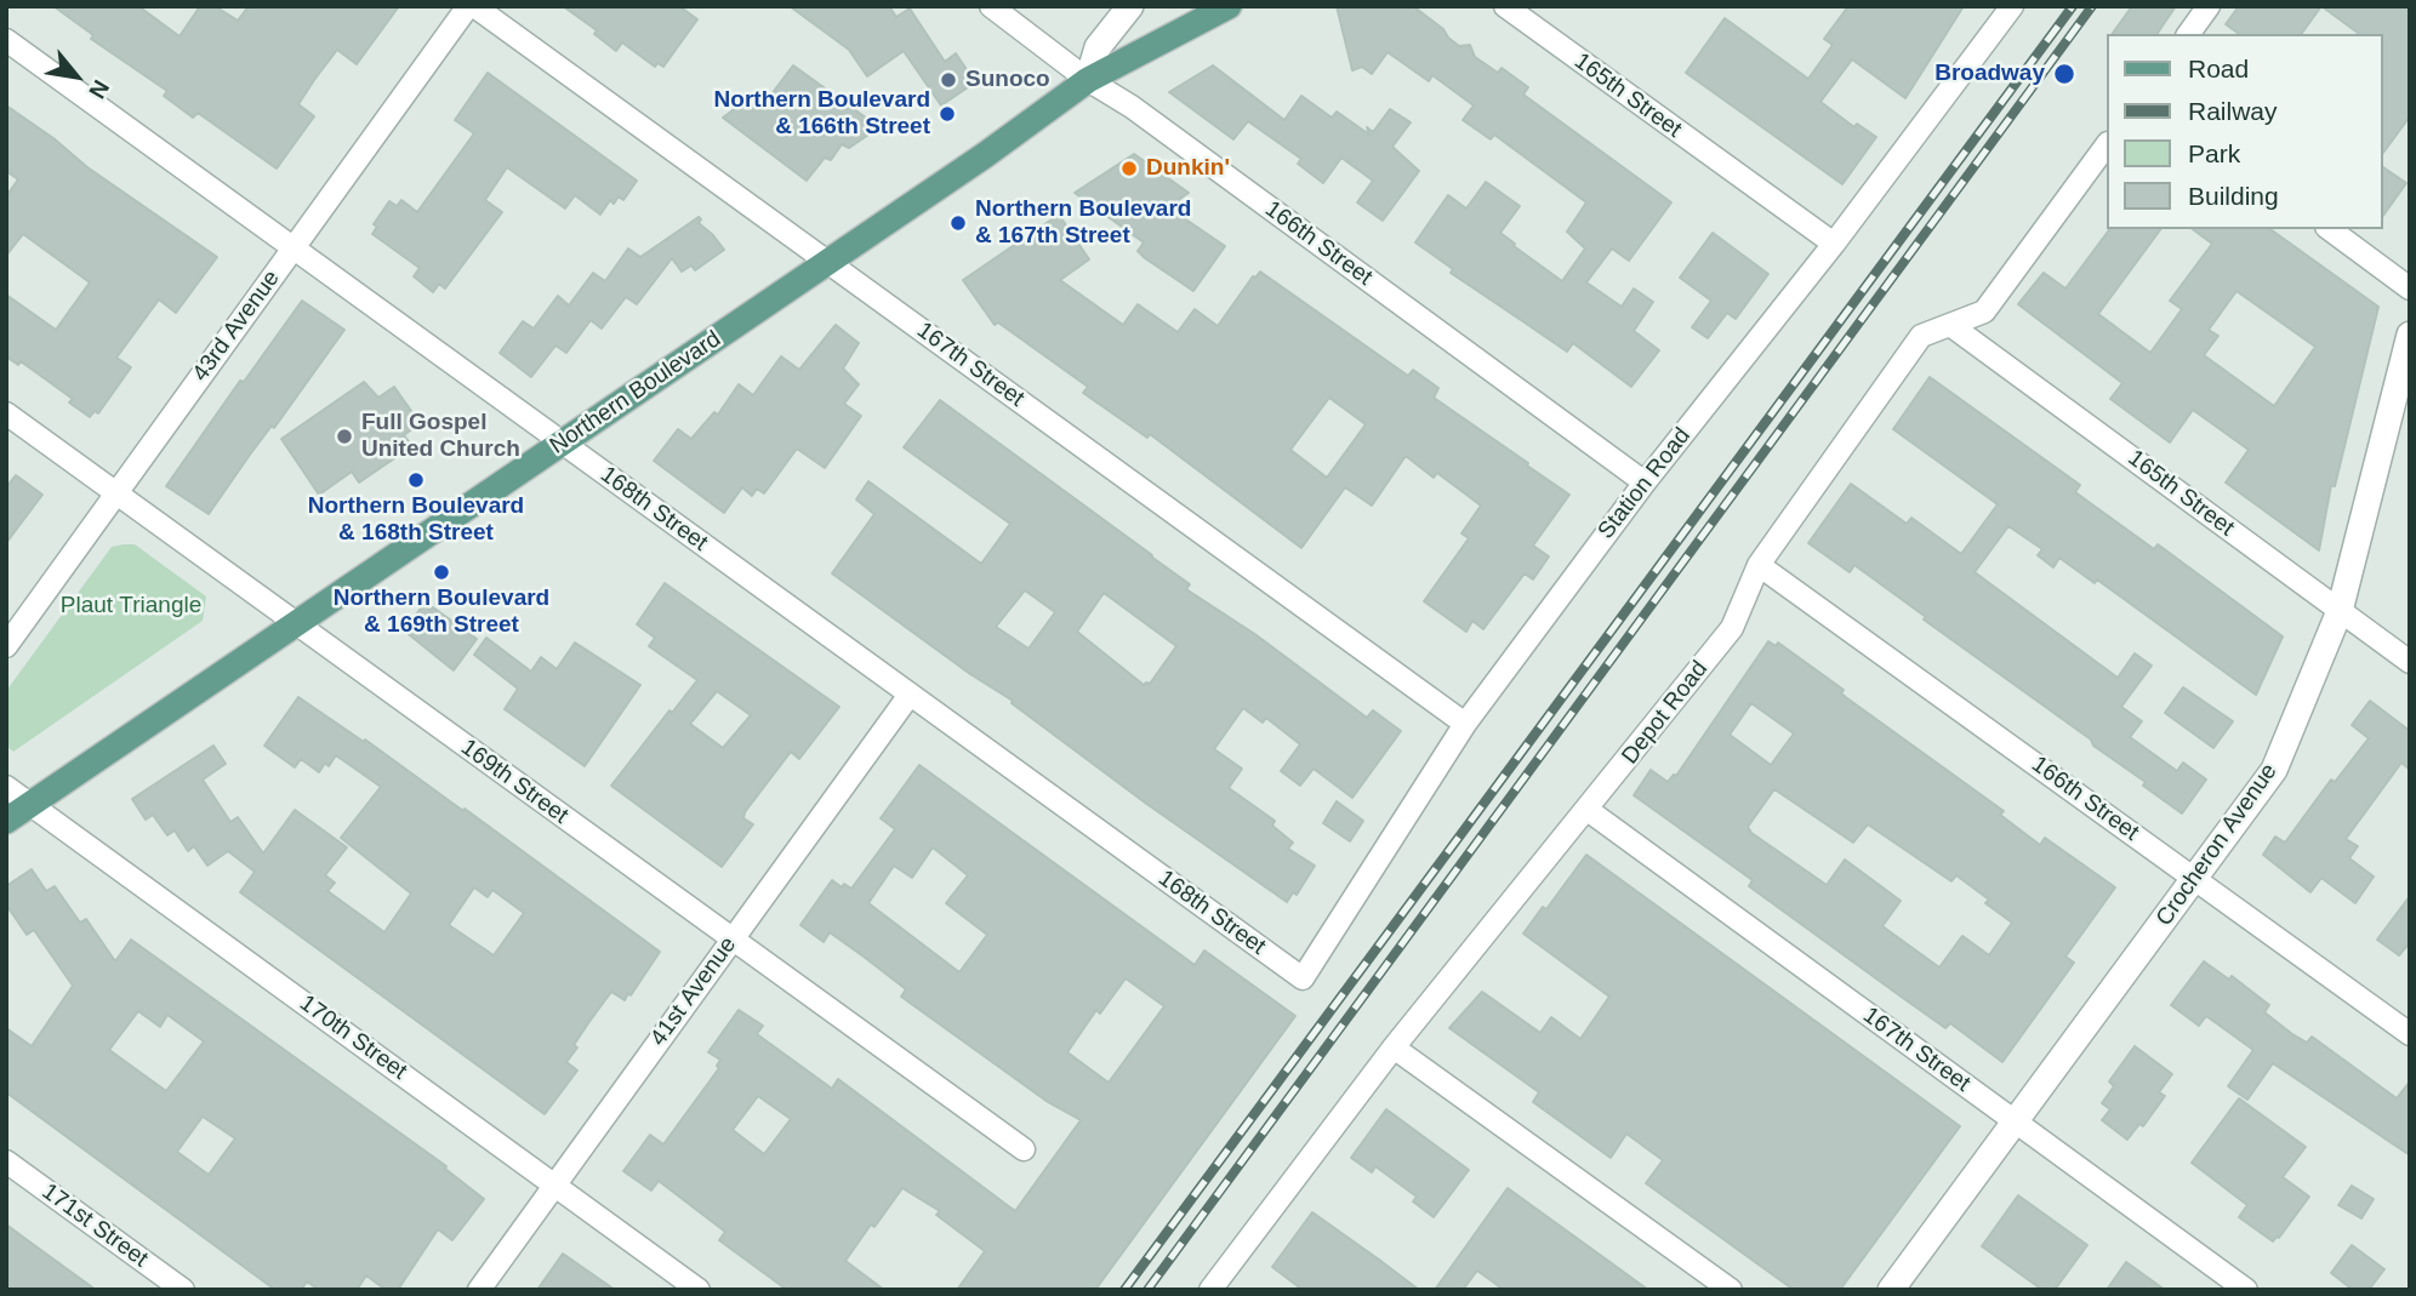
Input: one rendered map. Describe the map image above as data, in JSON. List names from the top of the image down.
{
  "streets": {
    "main road": ["Northern Boulevard"],
    "street": [
      "165th Street",
      "166th Street",
      "43rd Avenue",
      "167th Street",
      "Station Road",
      "168th Street",
      "Depot Road",
      "169th Street",
      "Crocheron Avenue",
      "41st Avenue",
      "170th Street",
      "171st Street"
    ]
  },
  "crossings": [
    ["165th Street", "Station Road"],
    ["165th Street", "Depot Road"],
    ["165th Street", "Crocheron Avenue"],
    ["166th Street", "Northern Boulevard"],
    ["166th Street", "Station Road"],
    ["166th Street", "Depot Road"],
    ["166th Street", "Crocheron Avenue"],
    ["43rd Avenue", "167th Street"],
    ["43rd Avenue", "168th Street"],
    ["43rd Avenue", "169th Street"],
    ["167th Street", "Northern Boulevard"],
    ["167th Street", "Station Road"],
    ["167th Street", "Depot Road"],
    ["167th Street", "Crocheron Avenue"],
    ["Northern Boulevard", "168th Street"],
    ["Northern Boulevard", "169th Street"],
    ["Northern Boulevard", "170th Street"],
    ["Station Road", "168th Street"],
    ["168th Street", "41st Avenue"],
    ["169th Street", "41st Avenue"],
    ["41st Avenue", "170th Street"]
  ],
  "parks": ["Plaut Triangle"],
  "places": [
    "Broadway",
    "Sunoco",
    "Northern Boulevard & 166th Street",
    "Dunkin'",
    "Northern Boulevard & 167th Street",
    "Full Gospel United Church",
    "Northern Boulevard & 168th Street",
    "Northern Boulevard & 169th Street"
  ],
  "legend": [
    "Road",
    "Railway",
    "Park",
    "Building"
  ],
  "north": "bottom right"
}
